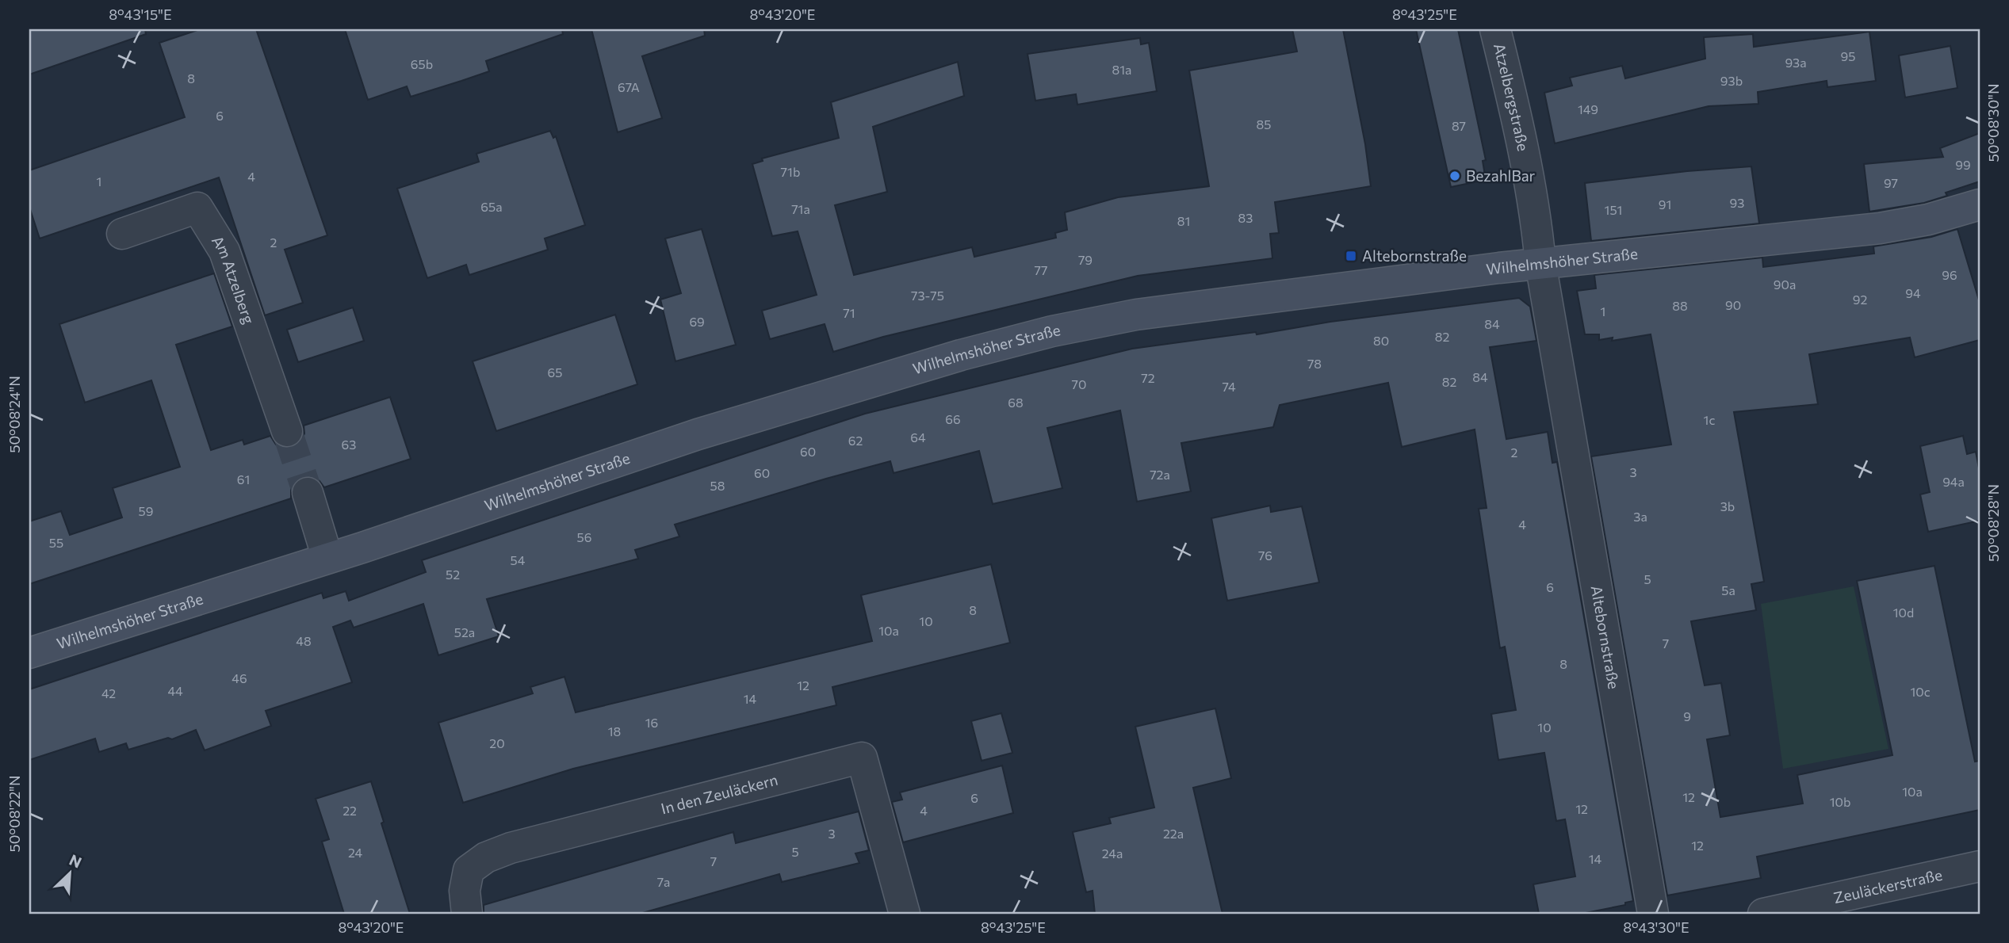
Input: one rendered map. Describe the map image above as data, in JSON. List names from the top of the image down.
{
  "streets": {
    "main road": ["Wilhelmshöher Straße"],
    "street": [
      "Atzelbergstraße",
      "Am Atzelberg",
      "Altebornstraße",
      "In den Zeuläckern",
      "Zeuläckerstraße"
    ]
  },
  "crossings": [
    ["Atzelbergstraße", "Wilhelmshöher Straße"],
    ["Atzelbergstraße", "Altebornstraße"],
    ["Wilhelmshöher Straße", "Altebornstraße"]
  ],
  "places": {
    "other": ["BezahlBar"],
    "transit": ["Altebornstraße"]
  },
  "house_numbers": [
    "95",
    "93a",
    "65b",
    "81a",
    "8",
    "93b",
    "67A",
    "149",
    "6",
    "85",
    "87",
    "99",
    "71b",
    "4",
    "1",
    "97",
    "93",
    "91",
    "65a",
    "71a",
    "151",
    "83",
    "81",
    "2",
    "79",
    "77",
    "96",
    "90a",
    "94",
    "73-75",
    "92",
    "90",
    "88",
    "1",
    "71",
    "69",
    "84",
    "82",
    "80",
    "78",
    "65",
    "84",
    "72",
    "82",
    "70",
    "74",
    "68",
    "66",
    "1c",
    "64",
    "62",
    "63",
    "60",
    "2",
    "3",
    "60",
    "72a",
    "61",
    "94a",
    "58",
    "3b",
    "59",
    "3a",
    "4",
    "56",
    "55",
    "76",
    "54",
    "52",
    "5",
    "6",
    "5a",
    "8",
    "10d",
    "10",
    "10a",
    "52a",
    "48",
    "7",
    "8",
    "46",
    "12",
    "44",
    "10c",
    "42",
    "14",
    "9",
    "16",
    "10",
    "18",
    "20",
    "10a",
    "12",
    "6",
    "10b",
    "12",
    "22",
    "4",
    "3",
    "22a",
    "12",
    "5",
    "24",
    "24a",
    "14",
    "7",
    "7a"
  ],
  "north": "top right",
  "coordinates": [
    "8°43'15\"E",
    "8°43'20\"E",
    "8°43'25\"E",
    "50°08'30\"N",
    "50°08'24\"N",
    "50°08'28\"N",
    "50°08'22\"N",
    "8°43'30\"E"
  ]
}
